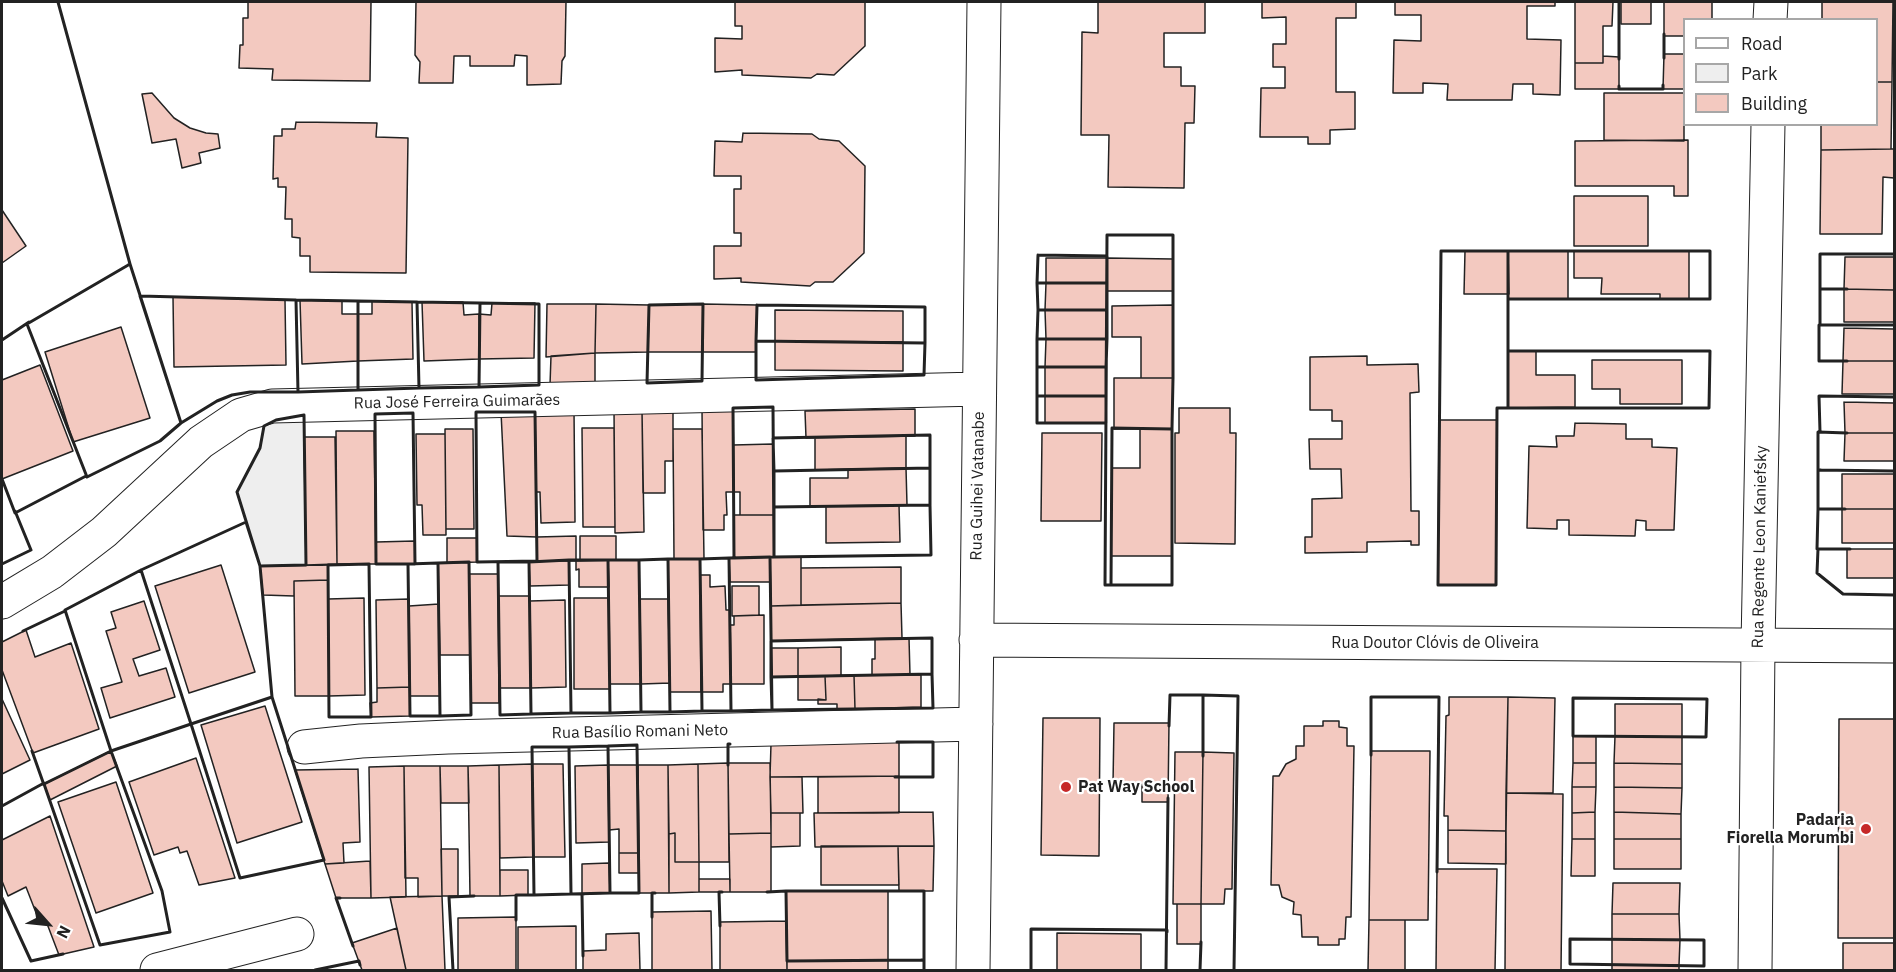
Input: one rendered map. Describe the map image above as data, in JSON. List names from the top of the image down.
{
  "streets": {
    "street": [
      "Rua José Ferreira Guimarães",
      "Rua Guihei Vatanabe",
      "Rua Regente Leon Kaniefsky",
      "Rua Doutor Clóvis de Oliveira",
      "Rua Basílio Romani Neto"
    ]
  },
  "crossings": [
    ["Rua José Ferreira Guimarães", "Rua Guihei Vatanabe"],
    ["Rua Guihei Vatanabe", "Rua Doutor Clóvis de Oliveira"],
    ["Rua Guihei Vatanabe", "Rua Basílio Romani Neto"],
    ["Rua Regente Leon Kaniefsky", "Rua Doutor Clóvis de Oliveira"]
  ],
  "places": ["Pat Way School", "Padaria Fiorella Morumbi"],
  "legend": ["Road", "Park", "Building"],
  "north": "bottom right"
}
